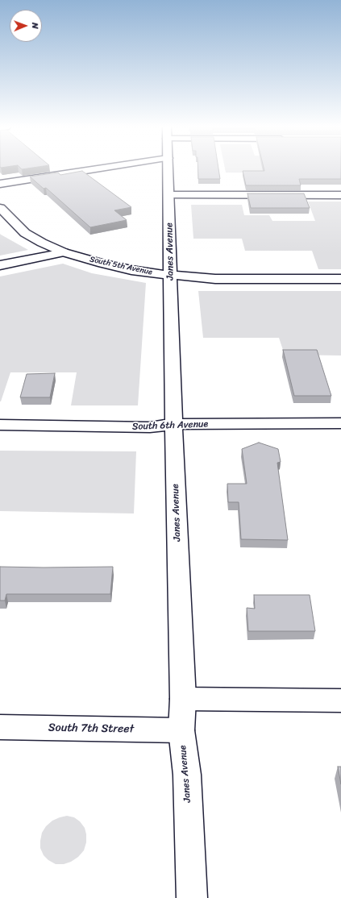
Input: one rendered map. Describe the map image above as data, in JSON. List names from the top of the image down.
{
  "streets": {
    "street": [
      "Janes Avenue",
      "South 5th Avenue",
      "South 6th Avenue",
      "South 7th Street"
    ]
  },
  "crossings": [
    ["Janes Avenue", "South 5th Avenue"],
    ["Janes Avenue", "South 6th Avenue"],
    ["Janes Avenue", "South 7th Street"]
  ],
  "north": "right"
}
